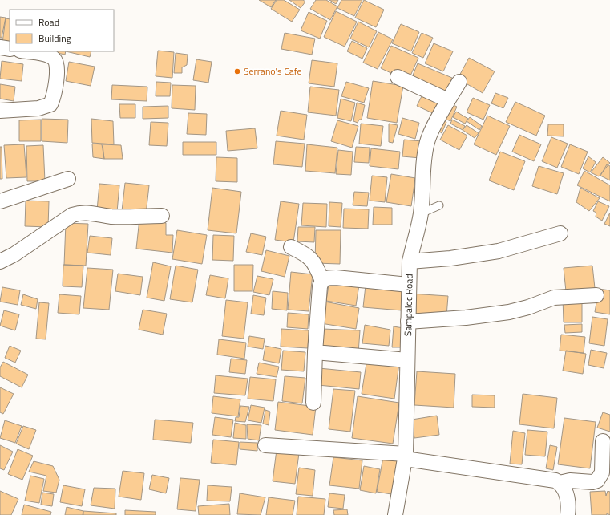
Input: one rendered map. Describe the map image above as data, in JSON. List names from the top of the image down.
{
  "streets": {
    "street": ["Sampaloc Road"]
  },
  "places": ["Serrano's Cafe"],
  "legend": ["Road", "Building"]
}
